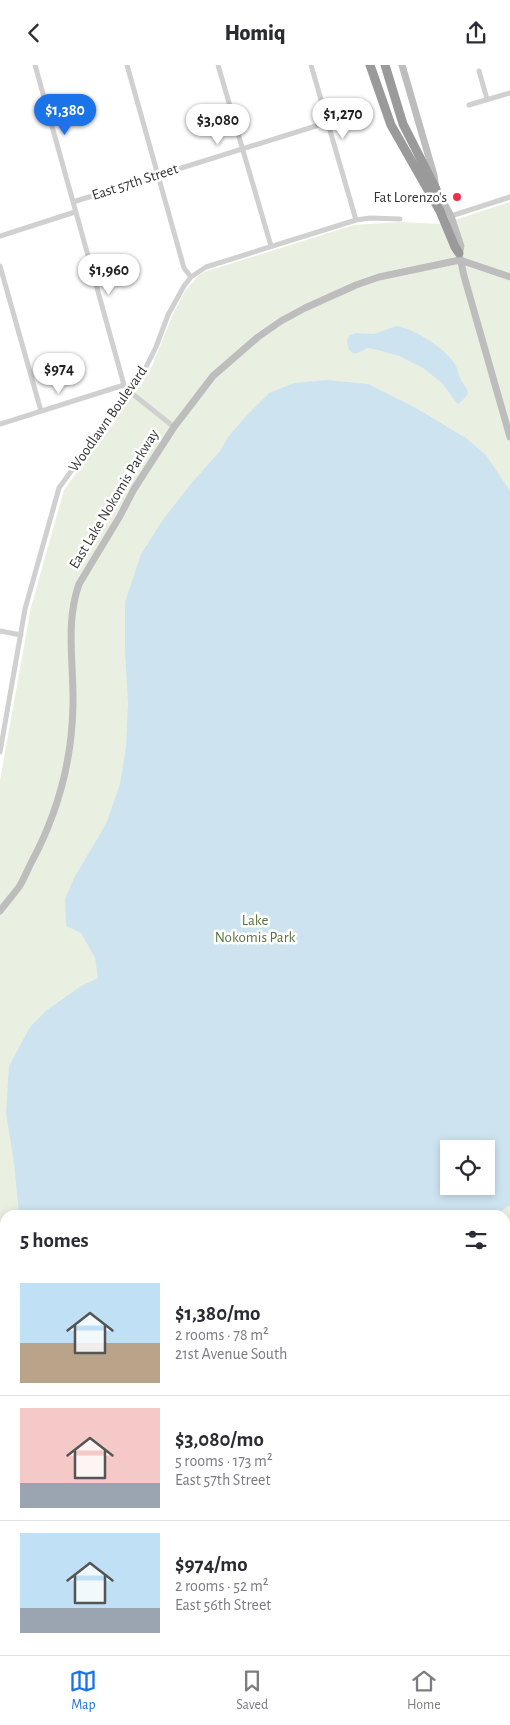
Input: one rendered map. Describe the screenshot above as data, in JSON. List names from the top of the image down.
{
  "streets": {
    "street": ["East 57th Street", "Woodlawn Boulevard", "East Lake Nokomis Parkway"]
  },
  "parks": ["Lake Nokomis Park"],
  "places": ["Fat Lorenzo's"],
  "page": {
    "header": "Homiq",
    "price": [
      "$1,380",
      "$1,270",
      "$3,080",
      "$1,960",
      "$974"
    ],
    "heading": "5 homes",
    "list": [
      {
        "name": "$1,380/mo",
        "note": "2 rooms · 78 m² · 21st Avenue South"
      },
      {
        "name": "$3,080/mo",
        "note": "5 rooms · 173 m² · East 57th Street"
      },
      {
        "name": "$974/mo",
        "note": "2 rooms · 52 m² · East 56th Street"
      }
    ],
    "tabs": ["Map", "Saved", "Home"]
  }
}
